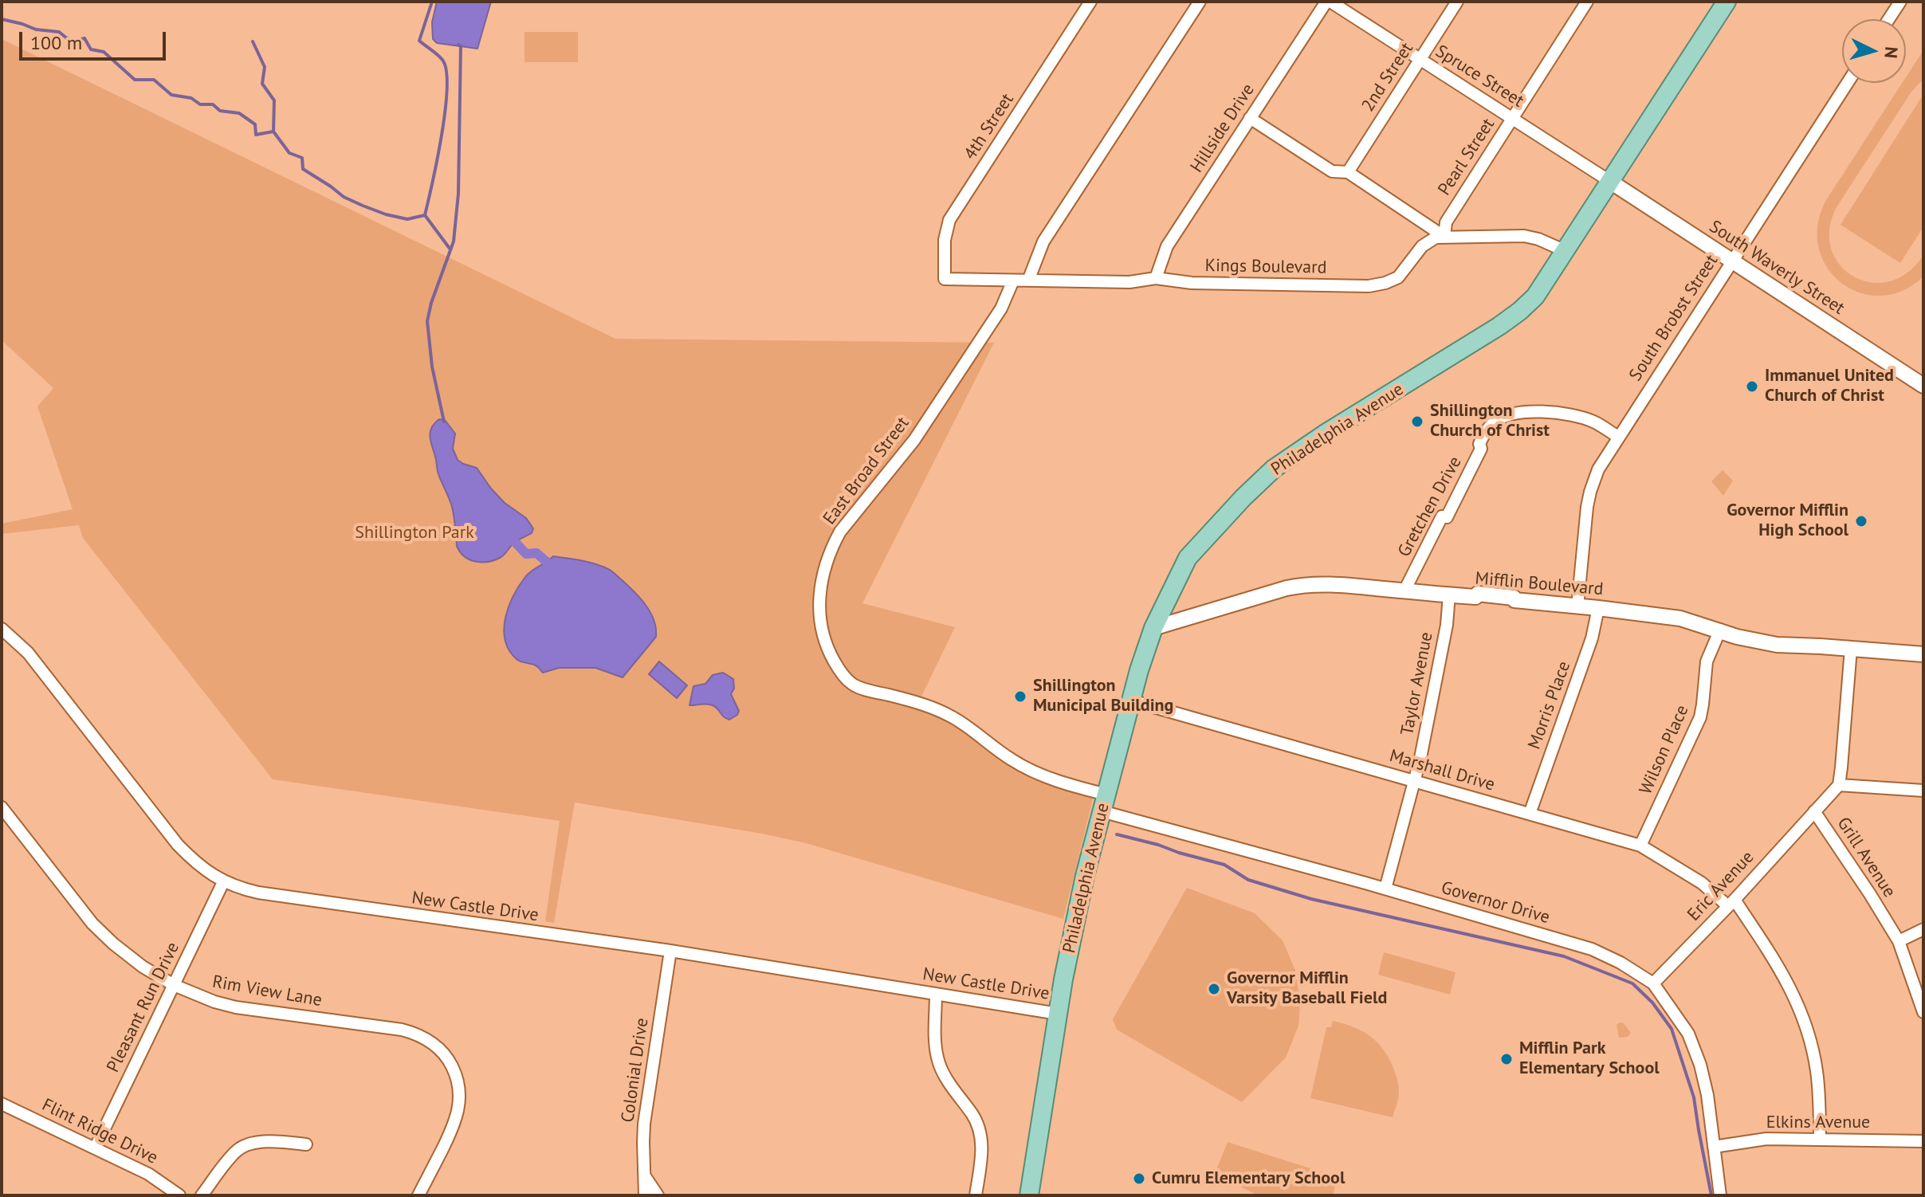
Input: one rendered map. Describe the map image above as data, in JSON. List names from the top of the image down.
{
  "streets": {
    "main road": ["Philadelphia Avenue"],
    "street": [
      "Spruce Street",
      "2nd Street",
      "4th Street",
      "Hillside Drive",
      "Pearl Street",
      "Kings Boulevard",
      "South Waverly Street",
      "South Brobst Street",
      "East Broad Street",
      "Gretchen Drive",
      "Mifflin Boulevard",
      "Taylor Avenue",
      "Morris Place",
      "Wilson Place",
      "Marshall Drive",
      "Grill Avenue",
      "Eric Avenue",
      "Governor Drive",
      "New Castle Drive",
      "Rim View Lane",
      "Pleasant Run Drive",
      "Colonial Drive",
      "Elkins Avenue",
      "Flint Ridge Drive"
    ]
  },
  "crossings": [
    ["Spruce Street", "2nd Street"],
    ["Spruce Street", "Hillside Drive"],
    ["Spruce Street", "Pearl Street"],
    ["Spruce Street", "South Waverly Street"],
    ["Spruce Street", "Philadelphia Avenue"],
    ["4th Street", "Kings Boulevard"],
    ["Hillside Drive", "Kings Boulevard"],
    ["Pearl Street", "Kings Boulevard"],
    ["Kings Boulevard", "East Broad Street"],
    ["South Waverly Street", "South Brobst Street"],
    ["South Waverly Street", "Philadelphia Avenue"],
    ["South Brobst Street", "Gretchen Drive"],
    ["South Brobst Street", "Mifflin Boulevard"],
    ["Philadelphia Avenue", "East Broad Street"],
    ["Philadelphia Avenue", "Mifflin Boulevard"],
    ["Philadelphia Avenue", "Marshall Drive"],
    ["Philadelphia Avenue", "Governor Drive"],
    ["Philadelphia Avenue", "New Castle Drive"],
    ["East Broad Street", "Governor Drive"],
    ["Gretchen Drive", "Mifflin Boulevard"],
    ["Mifflin Boulevard", "Taylor Avenue"],
    ["Mifflin Boulevard", "Morris Place"],
    ["Mifflin Boulevard", "Wilson Place"],
    ["Taylor Avenue", "Marshall Drive"],
    ["Taylor Avenue", "Governor Drive"],
    ["Morris Place", "Marshall Drive"],
    ["Wilson Place", "Marshall Drive"],
    ["Marshall Drive", "Eric Avenue"],
    ["Marshall Drive", "Elkins Avenue"],
    ["Grill Avenue", "Eric Avenue"],
    ["Eric Avenue", "Governor Drive"],
    ["Governor Drive", "Elkins Avenue"],
    ["New Castle Drive", "Pleasant Run Drive"],
    ["New Castle Drive", "Colonial Drive"],
    ["Rim View Lane", "Pleasant Run Drive"],
    ["Pleasant Run Drive", "Flint Ridge Drive"]
  ],
  "parks": ["Shillington Park"],
  "places": [
    "Immanuel United Church of Christ",
    "Shillington Church of Christ",
    "Governor Mifflin High School",
    "Shillington Municipal Building",
    "Governor Mifflin Varsity Baseball Field",
    "Mifflin Park Elementary School",
    "Cumru Elementary School"
  ],
  "scale_bar": "100 m",
  "north": "right"
}
